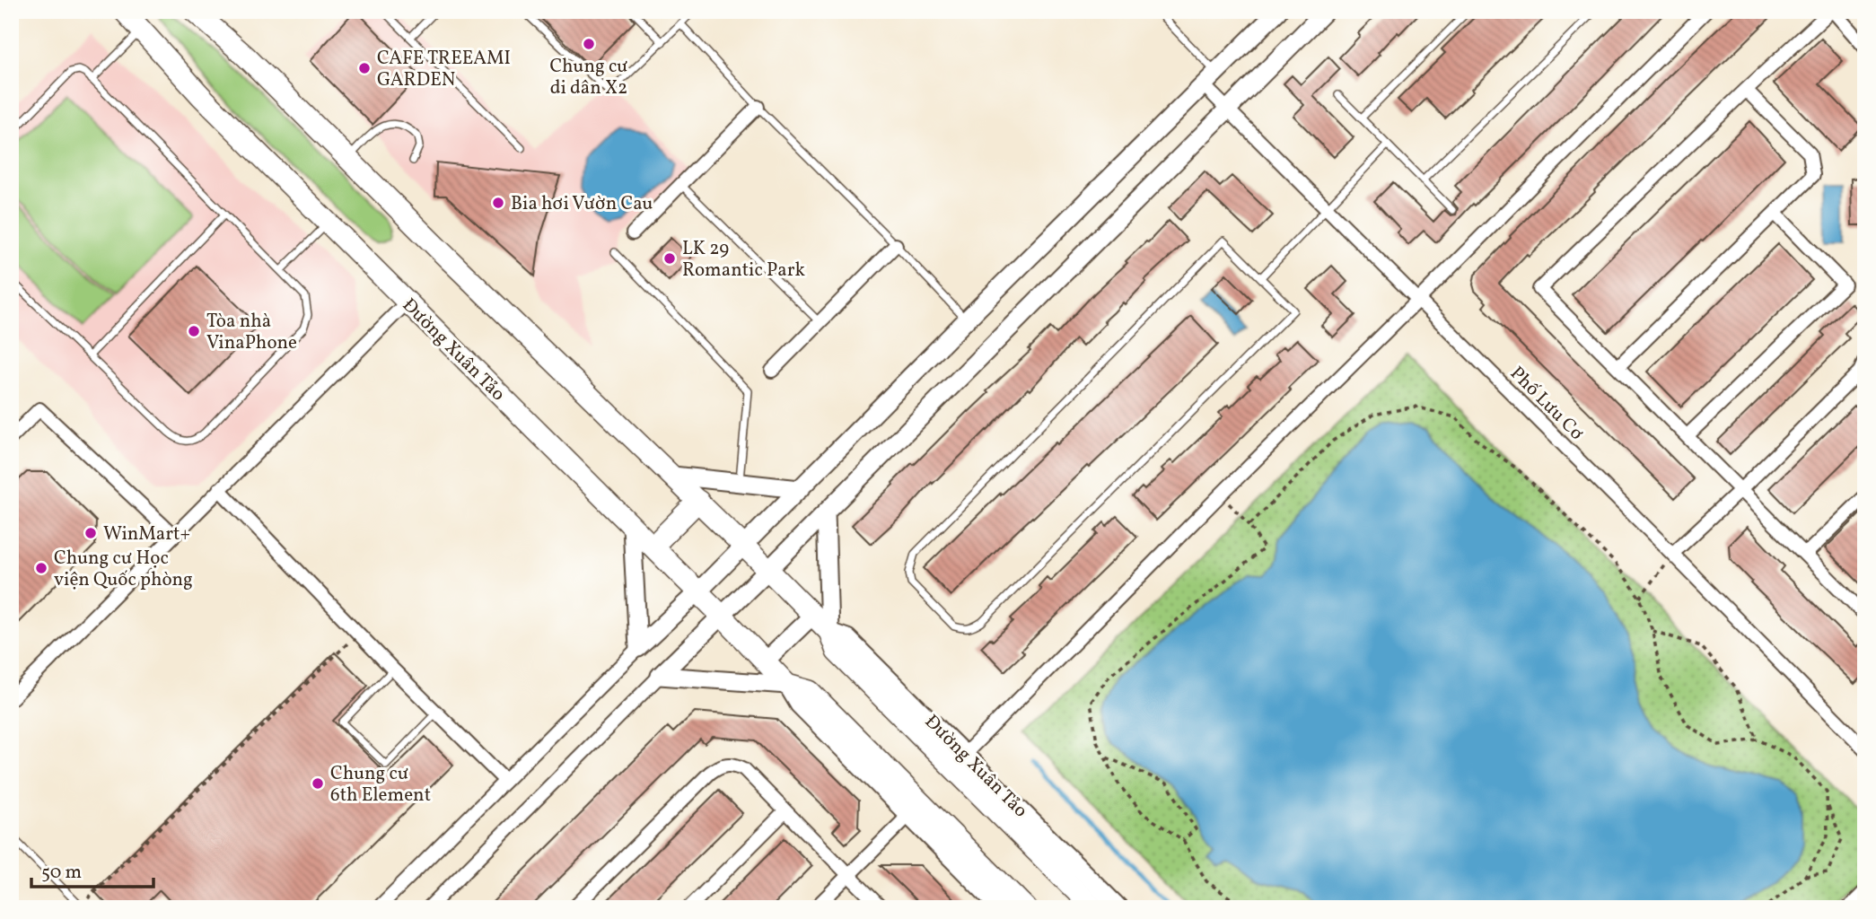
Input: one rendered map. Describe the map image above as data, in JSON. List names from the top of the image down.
{
  "streets": {
    "main road": ["Đường Xuân Tảo"],
    "street": ["Phố Lưu Cơ"]
  },
  "places": [
    "Chung cư di dân X2",
    "CAFE TREEAMI GARDEN",
    "Bia hơi Vườn Cau",
    "LK 29 Romantic Park",
    "Tòa nhà VinaPhone",
    "WinMart+",
    "Chung cư Học viện Quốc phòng",
    "Chung cư 6th Element"
  ],
  "scale_bar": "50 m"
}
